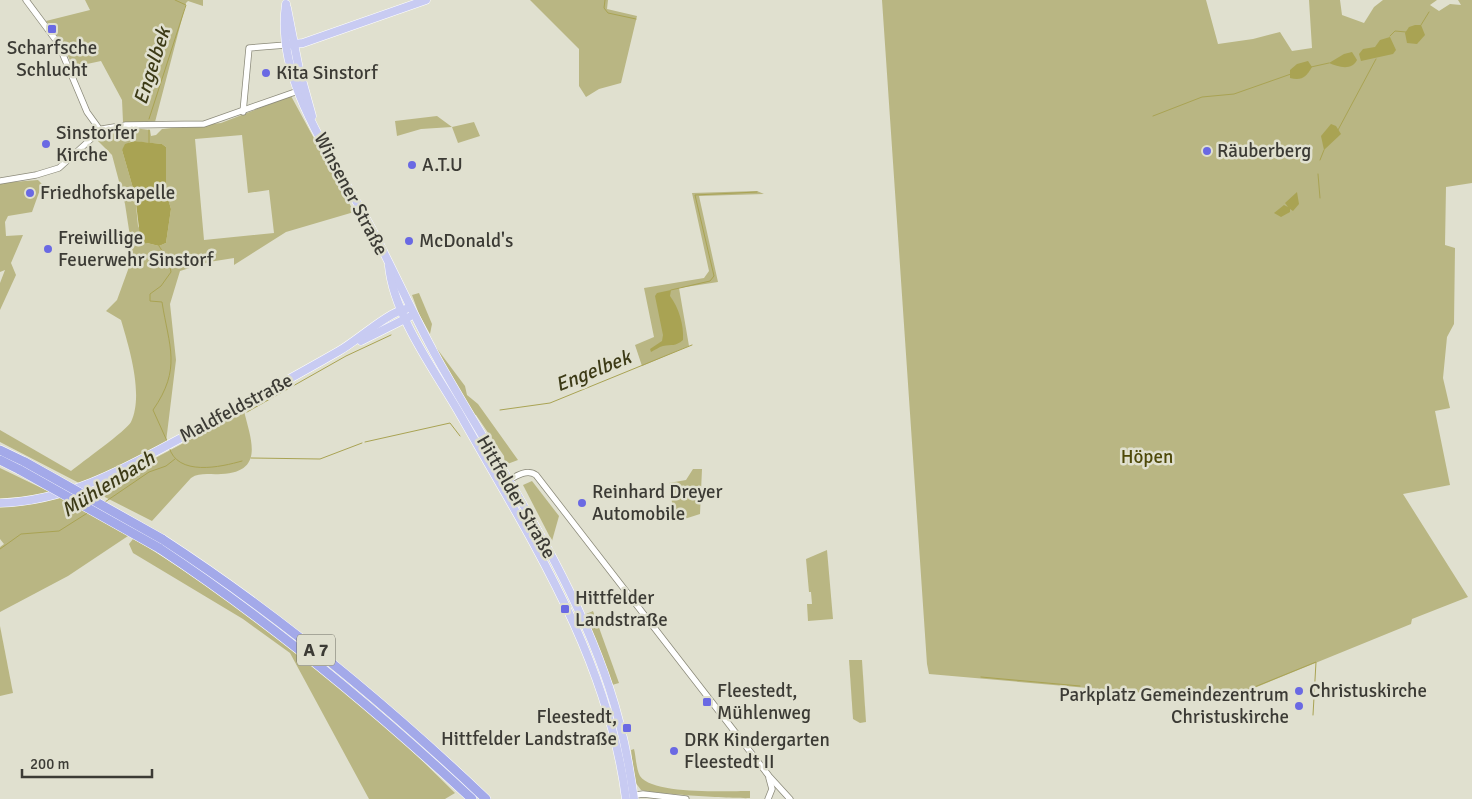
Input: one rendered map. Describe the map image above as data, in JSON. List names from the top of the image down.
{
  "streets": {
    "highway": ["A 7"],
    "main road": ["Winsener Straße", "Maldfeldstraße", "Hittfelder Straße"]
  },
  "crossings": [
    ["Winsener Straße", "Maldfeldstraße"],
    ["Winsener Straße", "Hittfelder Straße"],
    ["Maldfeldstraße", "Hittfelder Straße"]
  ],
  "water": ["Engelbek", "Mühlenbach"],
  "parks": ["Höpen"],
  "places": {
    "transit": [
      "Scharfsche Schlucht",
      "Hittfelder Landstraße",
      "Fleestedt, Mühlenweg",
      "Fleestedt, Hittfelder Landstraße"
    ],
    "other": [
      "Kita Sinstorf",
      "Sinstorfer Kirche",
      "Räuberberg",
      "A.T.U",
      "Friedhofskapelle",
      "McDonald's",
      "Freiwillige Feuerwehr Sinstorf",
      "Reinhard Dreyer Automobile",
      "Christuskirche",
      "Parkplatz Gemeindezentrum Christuskirche",
      "DRK Kindergarten Fleestedt II"
    ]
  },
  "scale_bar": "200 m"
}
